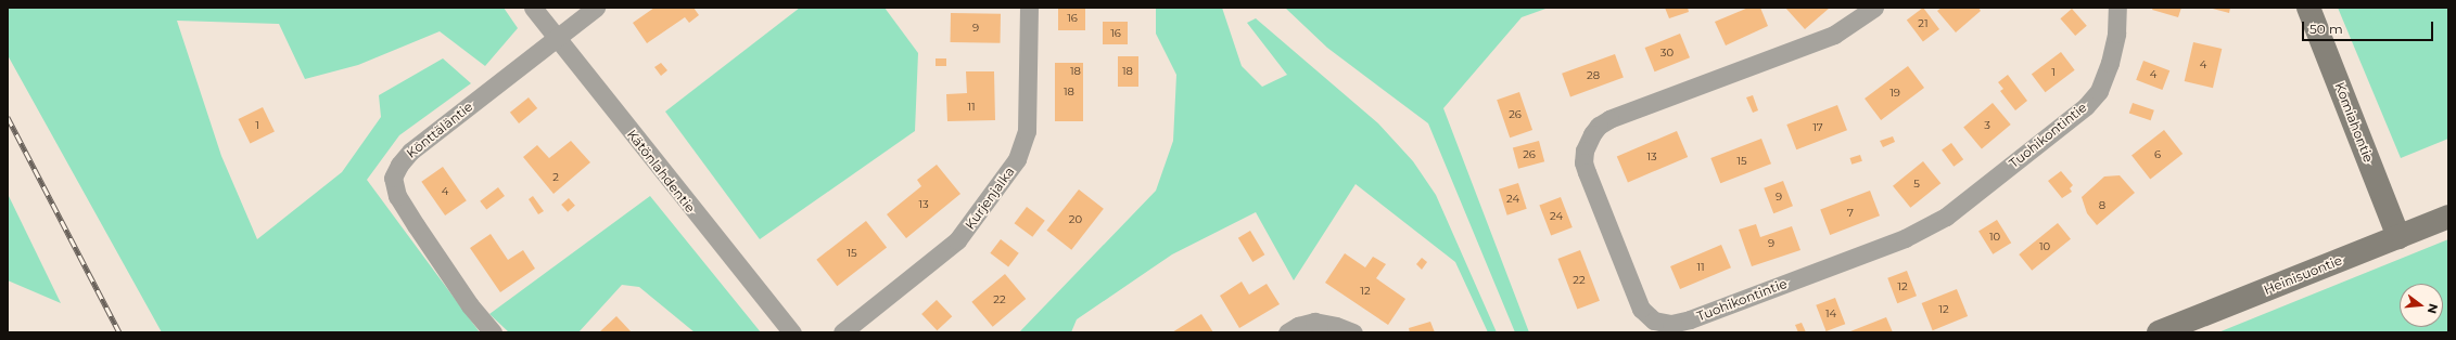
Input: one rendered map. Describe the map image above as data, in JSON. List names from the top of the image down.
{
  "streets": {
    "street": [
      "Komiahontie",
      "Könttäläntie",
      "Tuohikontintie",
      "Kätönlahdentie",
      "Kurjenjalka",
      "Heinisuontie"
    ]
  },
  "crossings": [
    ["Komiahontie", "Heinisuontie"],
    ["Könttäläntie", "Kätönlahdentie"]
  ],
  "house_numbers": [
    "16",
    "21",
    "9",
    "16",
    "30",
    "4",
    "18",
    "18",
    "1",
    "4",
    "28",
    "18",
    "19",
    "11",
    "26",
    "1",
    "3",
    "17",
    "26",
    "6",
    "13",
    "15",
    "2",
    "5",
    "4",
    "9",
    "24",
    "13",
    "8",
    "7",
    "24",
    "20",
    "10",
    "9",
    "10",
    "15",
    "11",
    "22",
    "12",
    "12",
    "22",
    "12",
    "14"
  ],
  "scale_bar": "50 m",
  "north": "right"
}
